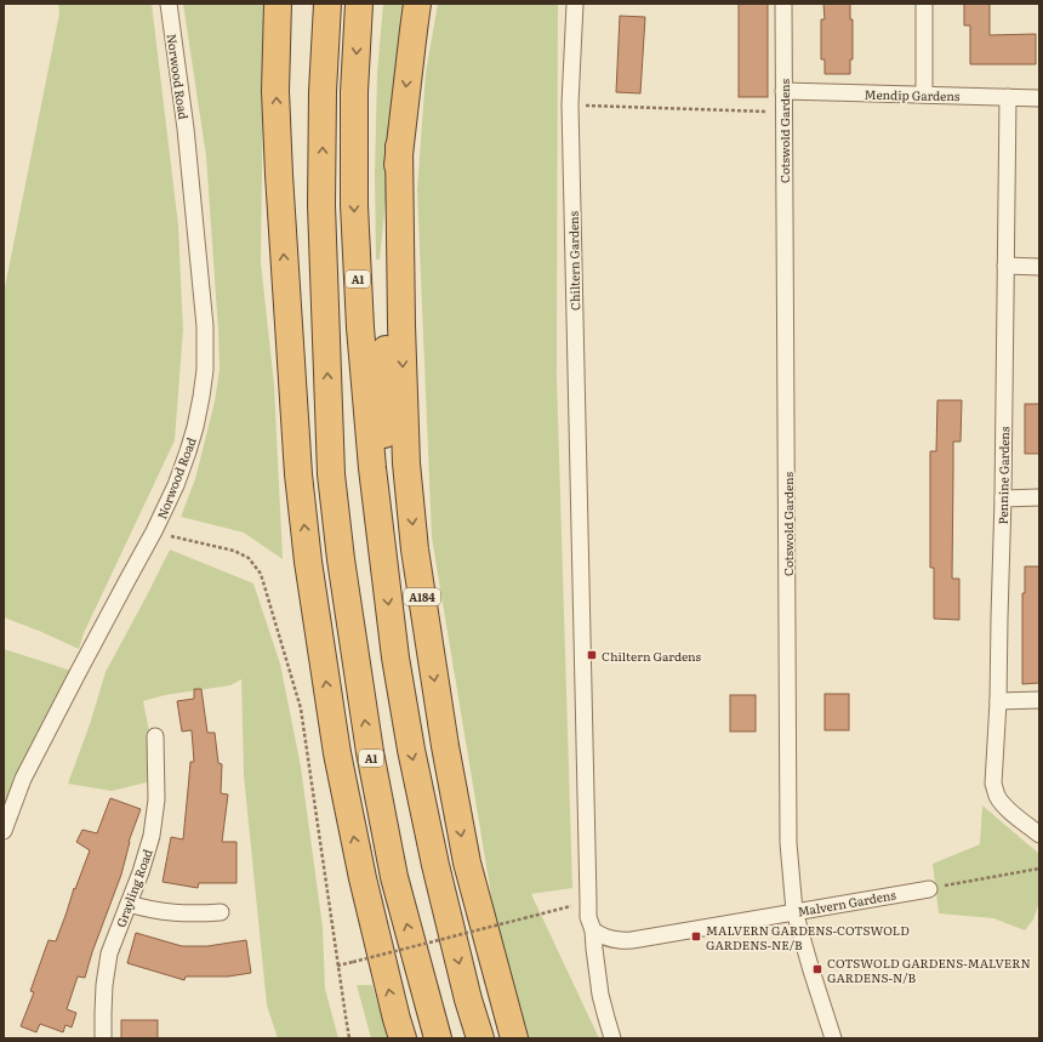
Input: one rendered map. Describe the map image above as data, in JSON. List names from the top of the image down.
{
  "streets": {
    "highway": ["A1", "A184"],
    "street": [
      "Norwood Road",
      "Mendip Gardens",
      "Cotswold Gardens",
      "Chiltern Gardens",
      "Pennine Gardens",
      "Grayling Road",
      "Malvern Gardens"
    ]
  },
  "crossings": [
    ["Mendip Gardens", "Cotswold Gardens"],
    ["Mendip Gardens", "Pennine Gardens"],
    ["Cotswold Gardens", "Malvern Gardens"],
    ["Chiltern Gardens", "Malvern Gardens"],
    ["A1", "A184"]
  ],
  "places": {
    "transit": ["Chiltern Gardens", "MALVERN GARDENS-COTSWOLD GARDENS-NE/B", "COTSWOLD GARDENS-MALVERN GARDENS-N/B"]
  }
}
